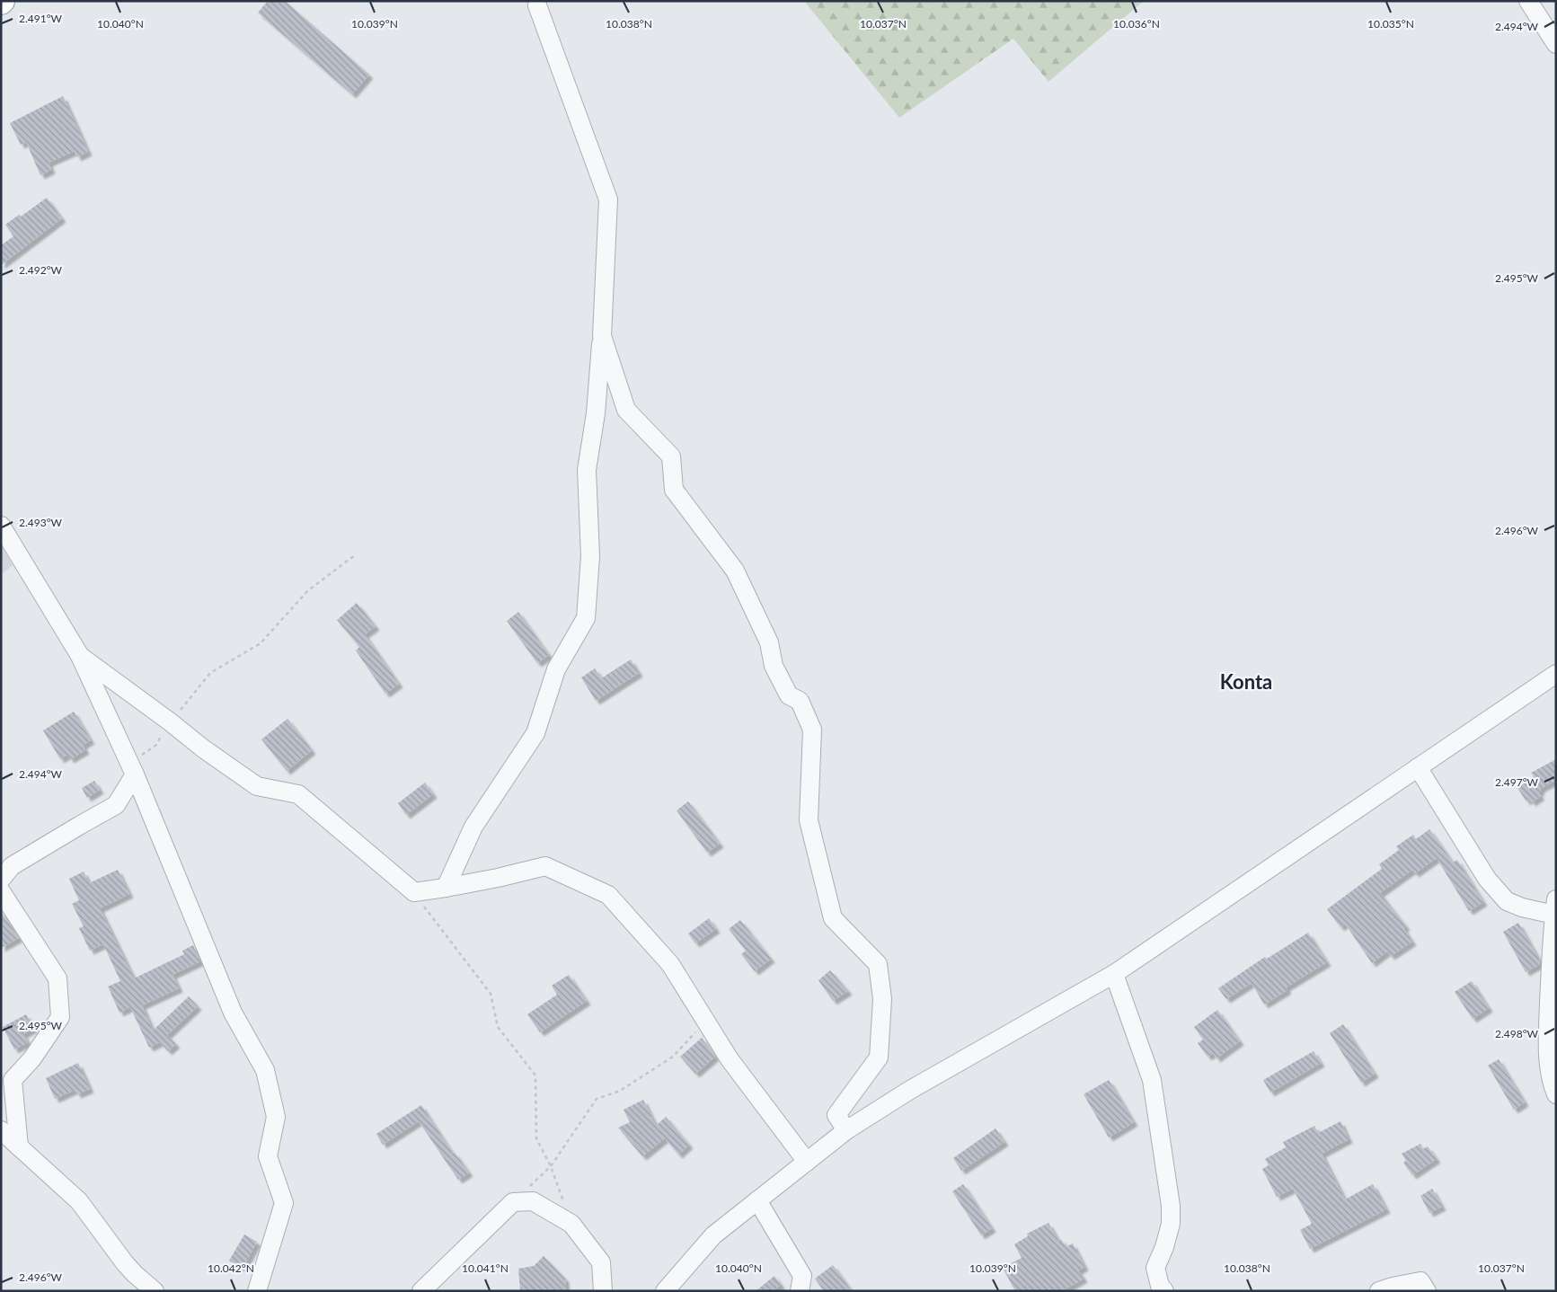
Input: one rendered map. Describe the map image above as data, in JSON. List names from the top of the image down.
{
  "districts": ["Konta"],
  "coordinates": [
    "2.491°W",
    "10.040°N",
    "10.039°N",
    "10.038°N",
    "10.037°N",
    "10.036°N",
    "10.035°N",
    "2.494°W",
    "2.492°W",
    "2.495°W",
    "2.493°W",
    "2.496°W",
    "2.497°W",
    "2.498°W",
    "10.042°N",
    "10.041°N"
  ]
}
